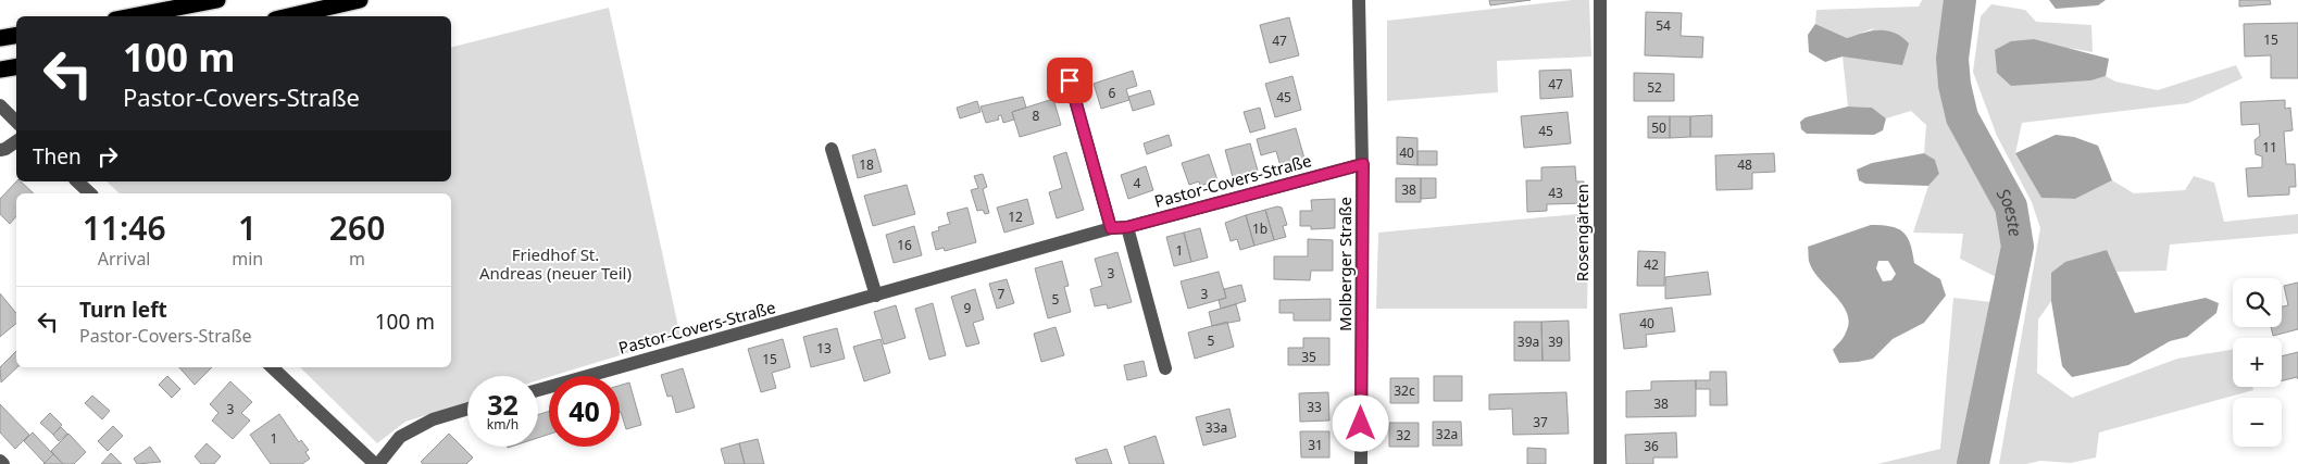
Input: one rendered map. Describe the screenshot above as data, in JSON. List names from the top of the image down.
{
  "streets": {
    "street": ["Pastor-Covers-Straße", "Rosengärten", "Molberger Straße"]
  },
  "crossings": [
    ["Pastor-Covers-Straße", "Molberger Straße"]
  ],
  "water": ["Soeste"],
  "parks": ["Friedhof St. Andreas (neuer Teil)"],
  "house_numbers": [
    "54",
    "15",
    "47",
    "47",
    "52",
    "6",
    "45",
    "8",
    "50",
    "45",
    "11",
    "40",
    "18",
    "48",
    "4",
    "38",
    "43",
    "12",
    "1b",
    "16",
    "1",
    "42",
    "3",
    "7",
    "3",
    "5",
    "9",
    "40",
    "5",
    "39a",
    "39",
    "13",
    "35",
    "15",
    "32c",
    "38",
    "33",
    "3",
    "37",
    "33a",
    "32a",
    "32",
    "1",
    "31",
    "36"
  ],
  "page": {
    "turn": ["100 m", "Pastor-Covers-Straße"],
    "then": "Then",
    "eta": [
      "11:46",
      "Arrival",
      "1",
      "min",
      "260",
      "m"
    ],
    "map_buttons": ["+", "−"],
    "list": [
      {
        "name": "Turn left",
        "note": "Pastor-Covers-Straße",
        "value": "100 m"
      }
    ],
    "speed": "32 km/h",
    "limit": "40"
  }
}
